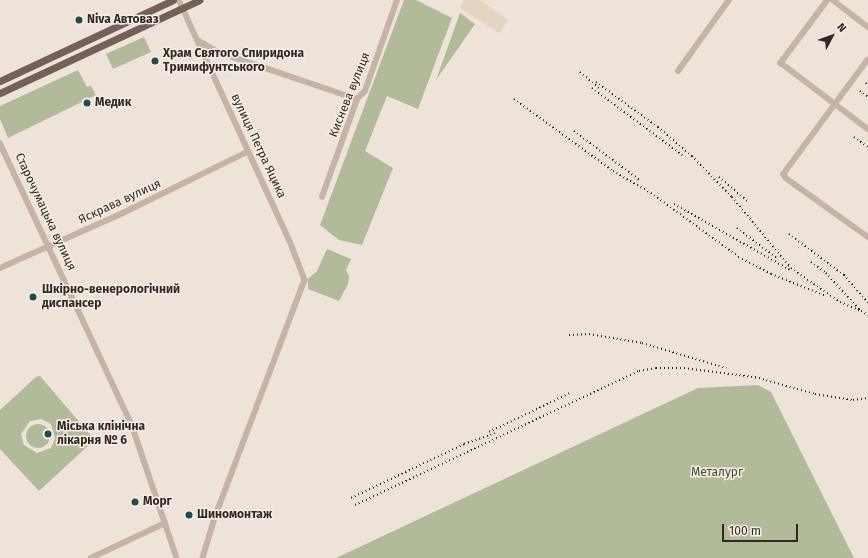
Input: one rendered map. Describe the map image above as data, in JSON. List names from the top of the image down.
{
  "streets": {
    "street": [
      "Киснева вулиця",
      "вулиця Петра Яцика",
      "Яскрава вулиця",
      "Старочумацька вулиця"
    ]
  },
  "crossings": [
    ["вулиця Петра Яцика", "Яскрава вулиця"],
    ["Яскрава вулиця", "Старочумацька вулиця"]
  ],
  "parks": ["Металург"],
  "places": [
    "Niva Автоваз",
    "Храм Святого Спиридона Тримифунтського",
    "Медик",
    "Шкірно-венерологічний диспансер",
    "Міська клінічна лікарня № 6",
    "Морг",
    "Шиномонтаж"
  ],
  "scale_bar": "100 m",
  "north": "top right"
}
